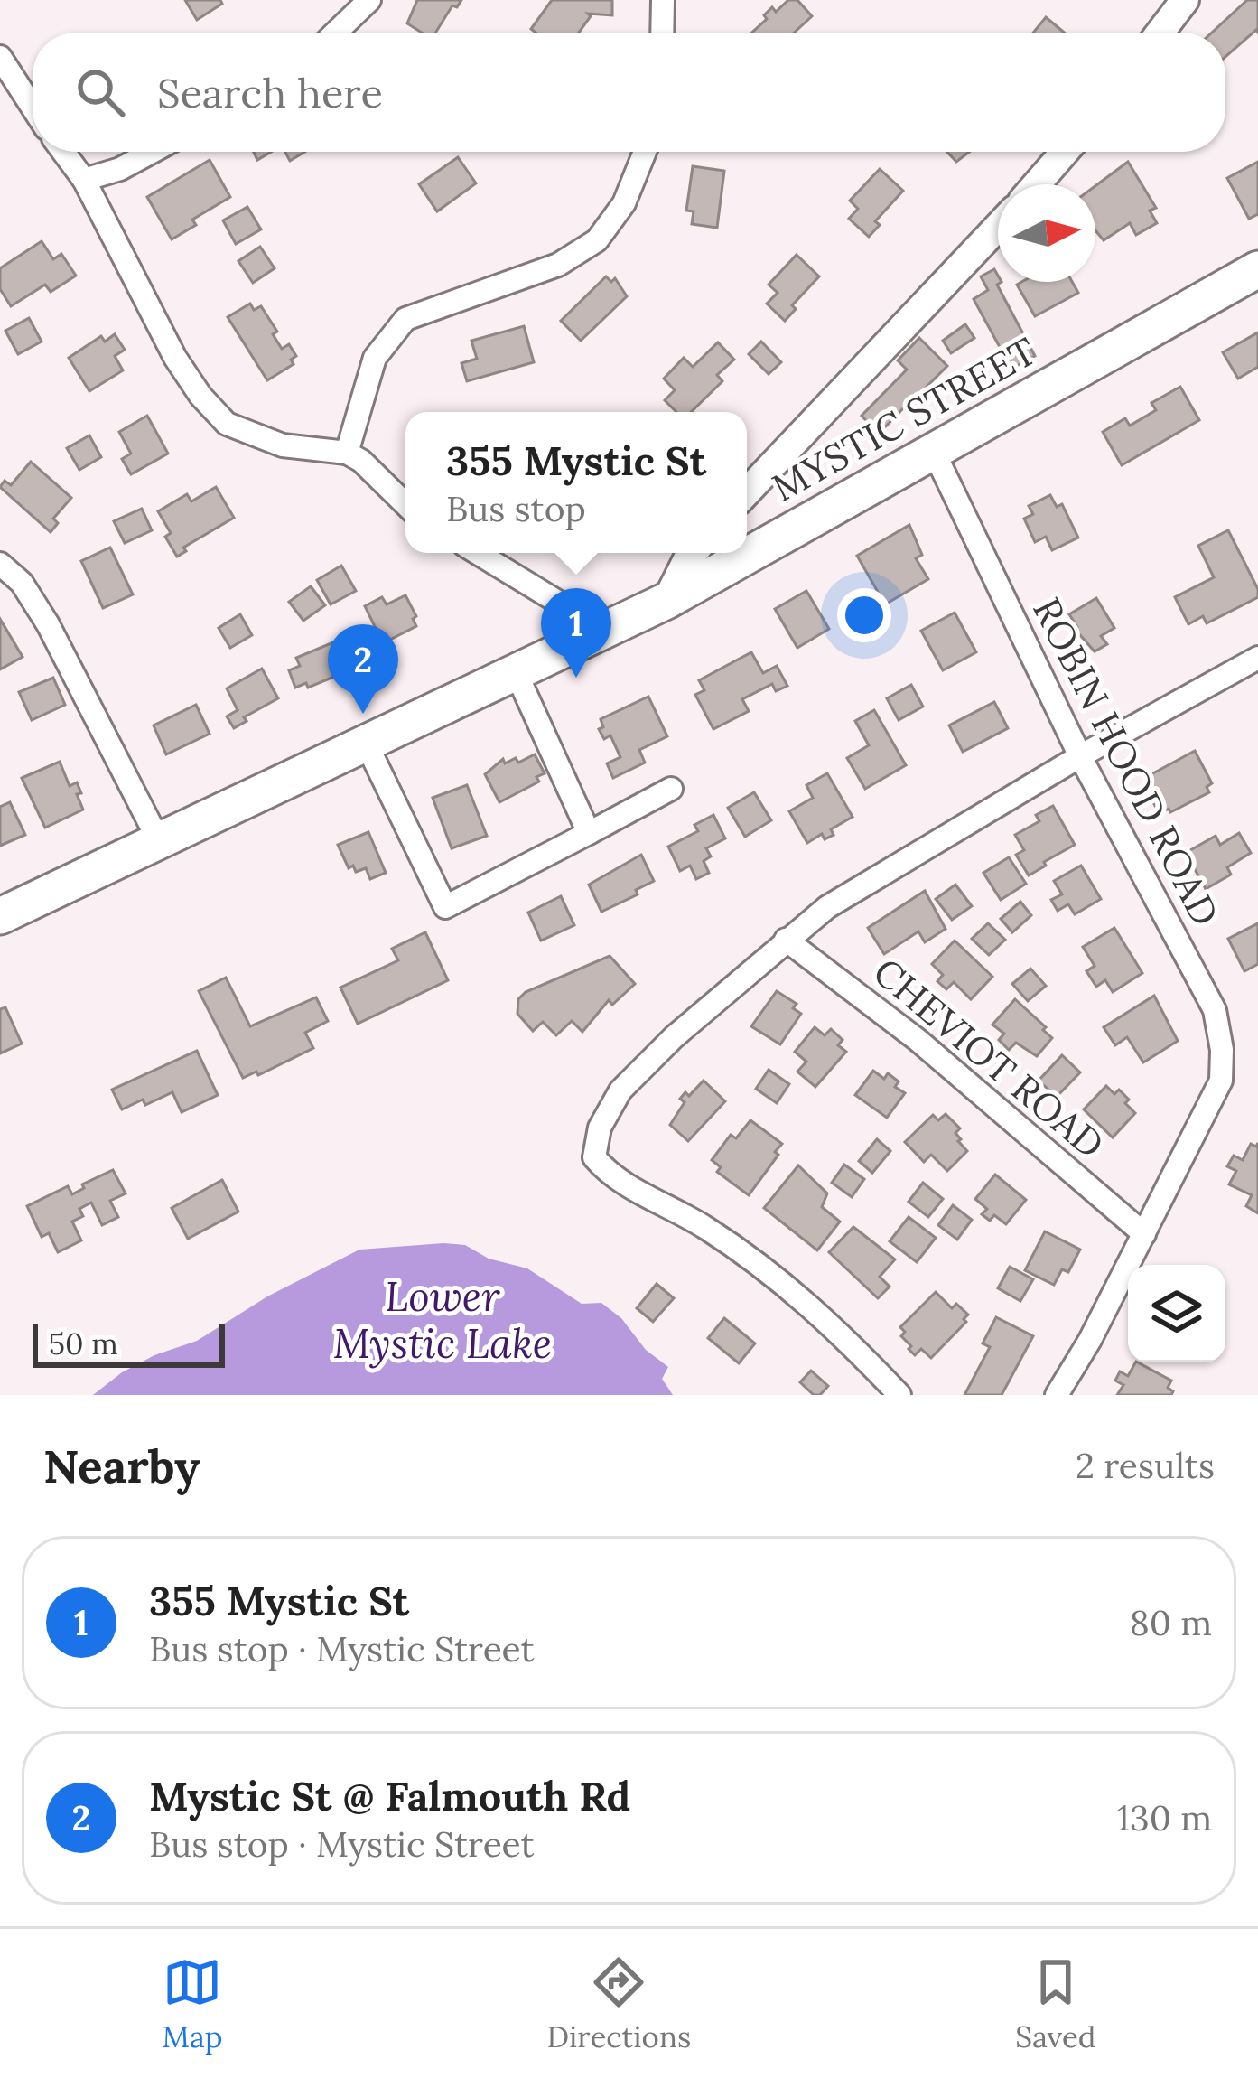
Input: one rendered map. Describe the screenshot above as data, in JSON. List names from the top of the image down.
{
  "streets": {
    "highway": ["MYSTIC STREET"],
    "street": ["ROBIN HOOD ROAD", "CHEVIOT ROAD"]
  },
  "crossings": [
    ["MYSTIC STREET", "ROBIN HOOD ROAD"],
    ["ROBIN HOOD ROAD", "CHEVIOT ROAD"]
  ],
  "water": ["Lower Mystic Lake"],
  "scale_bar": "50 m",
  "north": "right",
  "page": {
    "search": "Search here",
    "popup": ["355 Mystic St", "Bus stop"],
    "pins": ["1", "2"],
    "scale": "50 m",
    "heading": ["Nearby", "2 results"],
    "list": [
      {
        "mark": "1",
        "name": "355 Mystic St",
        "note": "Bus stop · Mystic Street",
        "value": "80 m"
      },
      {
        "mark": "2",
        "name": "Mystic St @ Falmouth Rd",
        "note": "Bus stop · Mystic Street",
        "value": "130 m"
      }
    ],
    "nav": ["Map", "Directions", "Saved"]
  }
}
